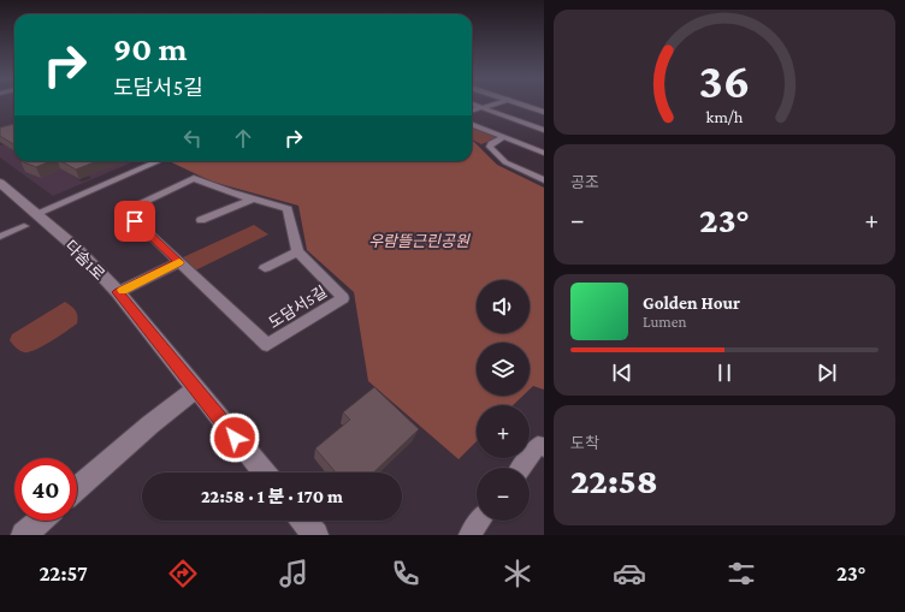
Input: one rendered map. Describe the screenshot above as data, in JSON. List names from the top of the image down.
{
  "streets": {
    "street": ["다솜1로", "도담서5길"]
  },
  "parks": ["우람뜰근린공원"],
  "page": {
    "turn": ["90 m", "도담서5길"],
    "tile": [
      "공조",
      ["도착", "22:58"]
    ],
    "heat": ["−", "23°", "+"],
    "map_buttons": ["+", "−"],
    "song": ["Golden Hour", "Lumen"],
    "limit": "40",
    "trip": "22:58 · 1 분 · 170 m",
    "tabs": ["22:57", "23°"],
    "gauge": ["36", "km/h"]
  }
}
